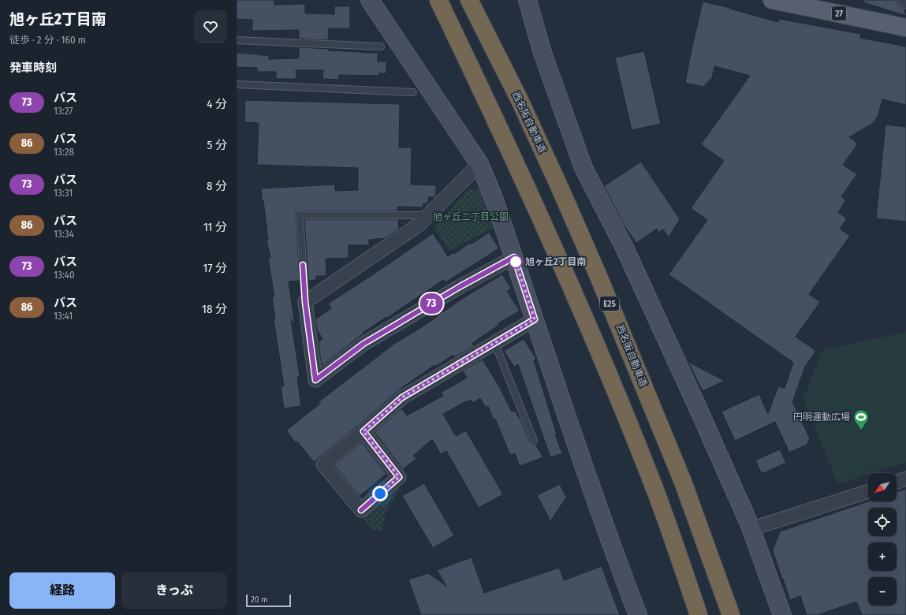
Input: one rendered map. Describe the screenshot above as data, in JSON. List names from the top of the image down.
{
  "streets": {
    "highway": ["西名阪自動車道", "E25"],
    "main road": ["27"]
  },
  "parks": ["旭ヶ丘二丁目公園"],
  "places": {
    "other": ["旭ヶ丘2丁目南"],
    "sports": ["円明運動広場"]
  },
  "lines": ["bus line 73"],
  "scale_bar": "20 m",
  "north": "bottom left",
  "page": {
    "heading": [
      ["旭ヶ丘2丁目南", "徒歩 · 2 分 · 160 m"],
      "発車時刻"
    ],
    "on_map": "73",
    "list": [
      {
        "mark": "73",
        "name": "バス",
        "note": "13:27",
        "value": "4 分"
      },
      {
        "mark": "86",
        "name": "バス",
        "note": "13:28",
        "value": "5 分"
      },
      {
        "mark": "73",
        "name": "バス",
        "note": "13:31",
        "value": "8 分"
      },
      {
        "mark": "86",
        "name": "バス",
        "note": "13:34",
        "value": "11 分"
      },
      {
        "mark": "73",
        "name": "バス",
        "note": "13:40",
        "value": "17 分"
      },
      {
        "mark": "86",
        "name": "バス",
        "note": "13:41",
        "value": "18 分"
      }
    ],
    "map_buttons": ["+", "−"],
    "buttons": ["経路", "きっぷ"],
    "scale": "20 m"
  }
}
